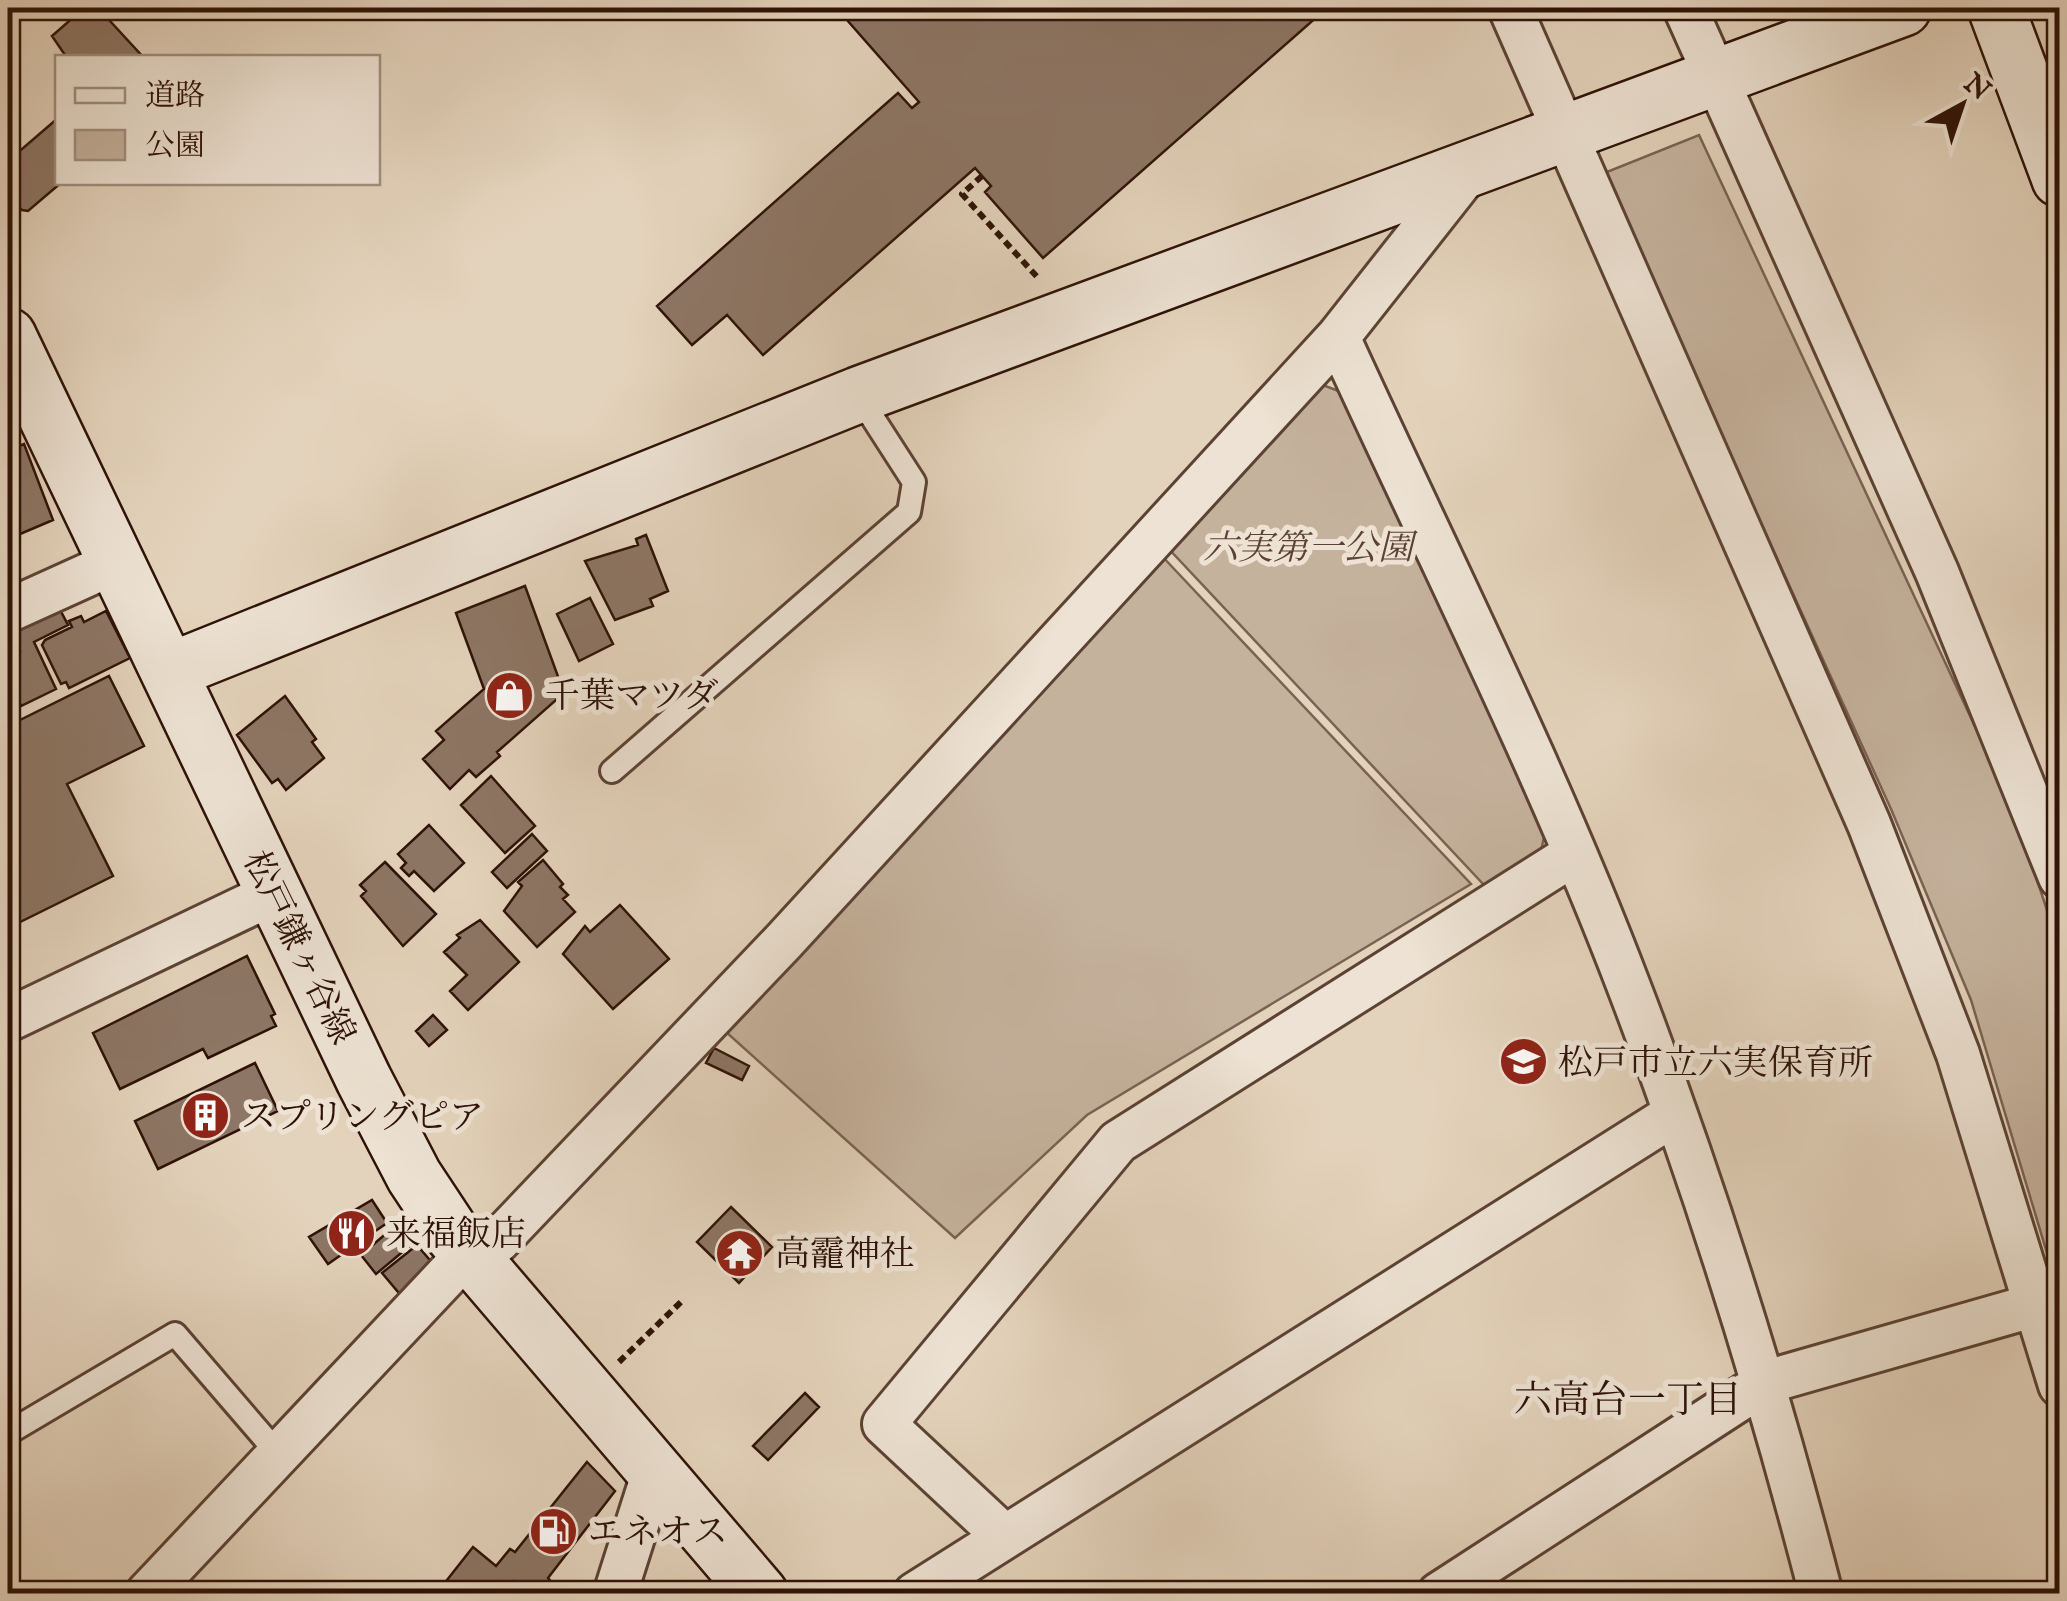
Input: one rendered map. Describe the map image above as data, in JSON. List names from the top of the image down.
{
  "streets": {
    "street": ["松戸鎌ヶ谷線"]
  },
  "districts": ["六高台一丁目"],
  "parks": ["六実第一公園"],
  "places": {
    "shop": ["千葉マツダ"],
    "school or university": ["松戸市立六実保育所"],
    "building": ["スプリングピア"],
    "restaurant": ["来福飯店"],
    "temple": ["高靇神社"],
    "fuel station": ["エネオス"]
  },
  "legend": ["道路", "公園"],
  "north": "top right"
}
